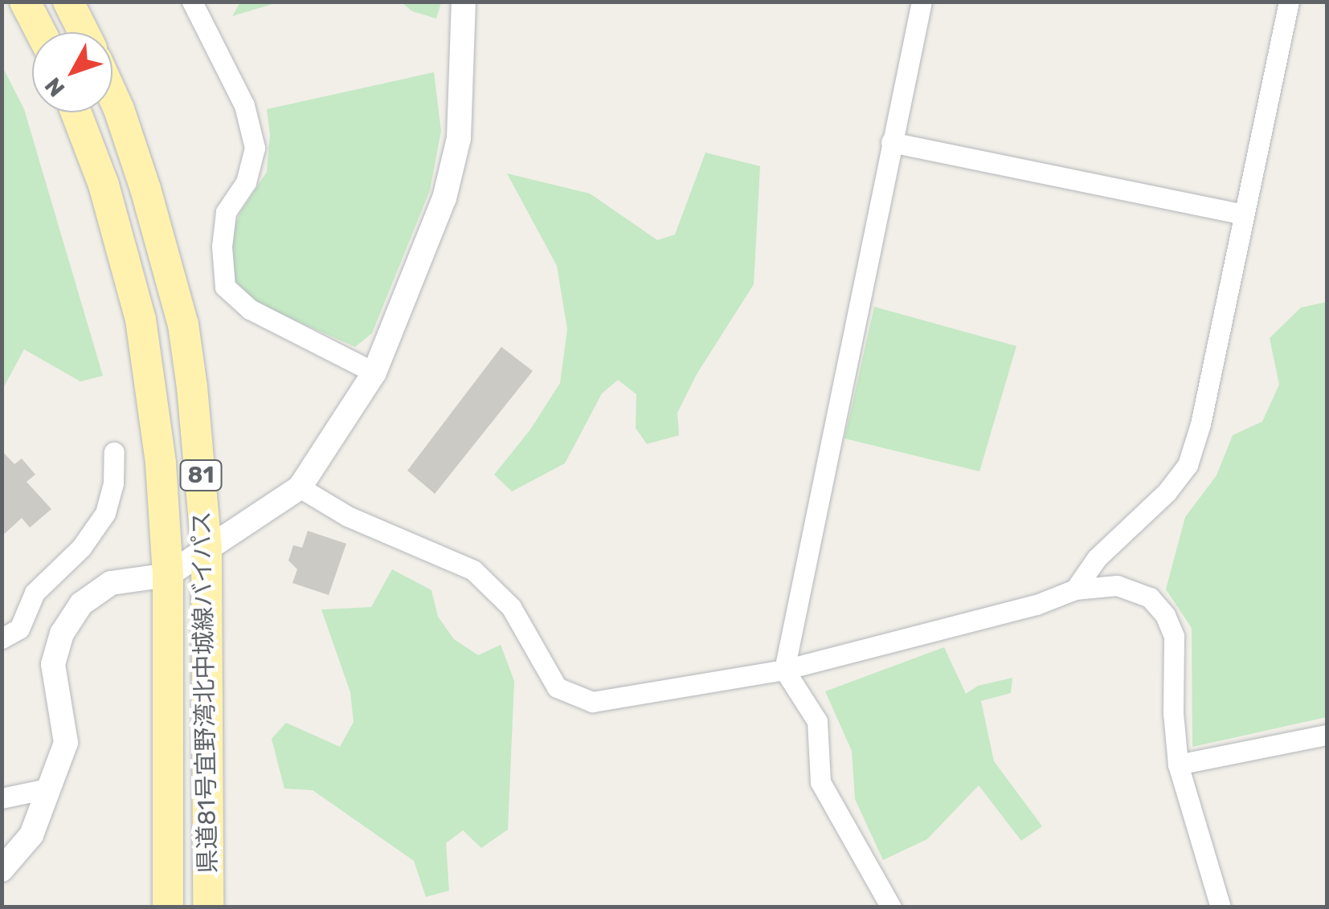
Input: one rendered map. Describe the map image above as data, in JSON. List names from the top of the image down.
{
  "streets": {
    "main road": ["81", "県道81号宜野湾北中城線バイパス"]
  },
  "north": "bottom left"
}
